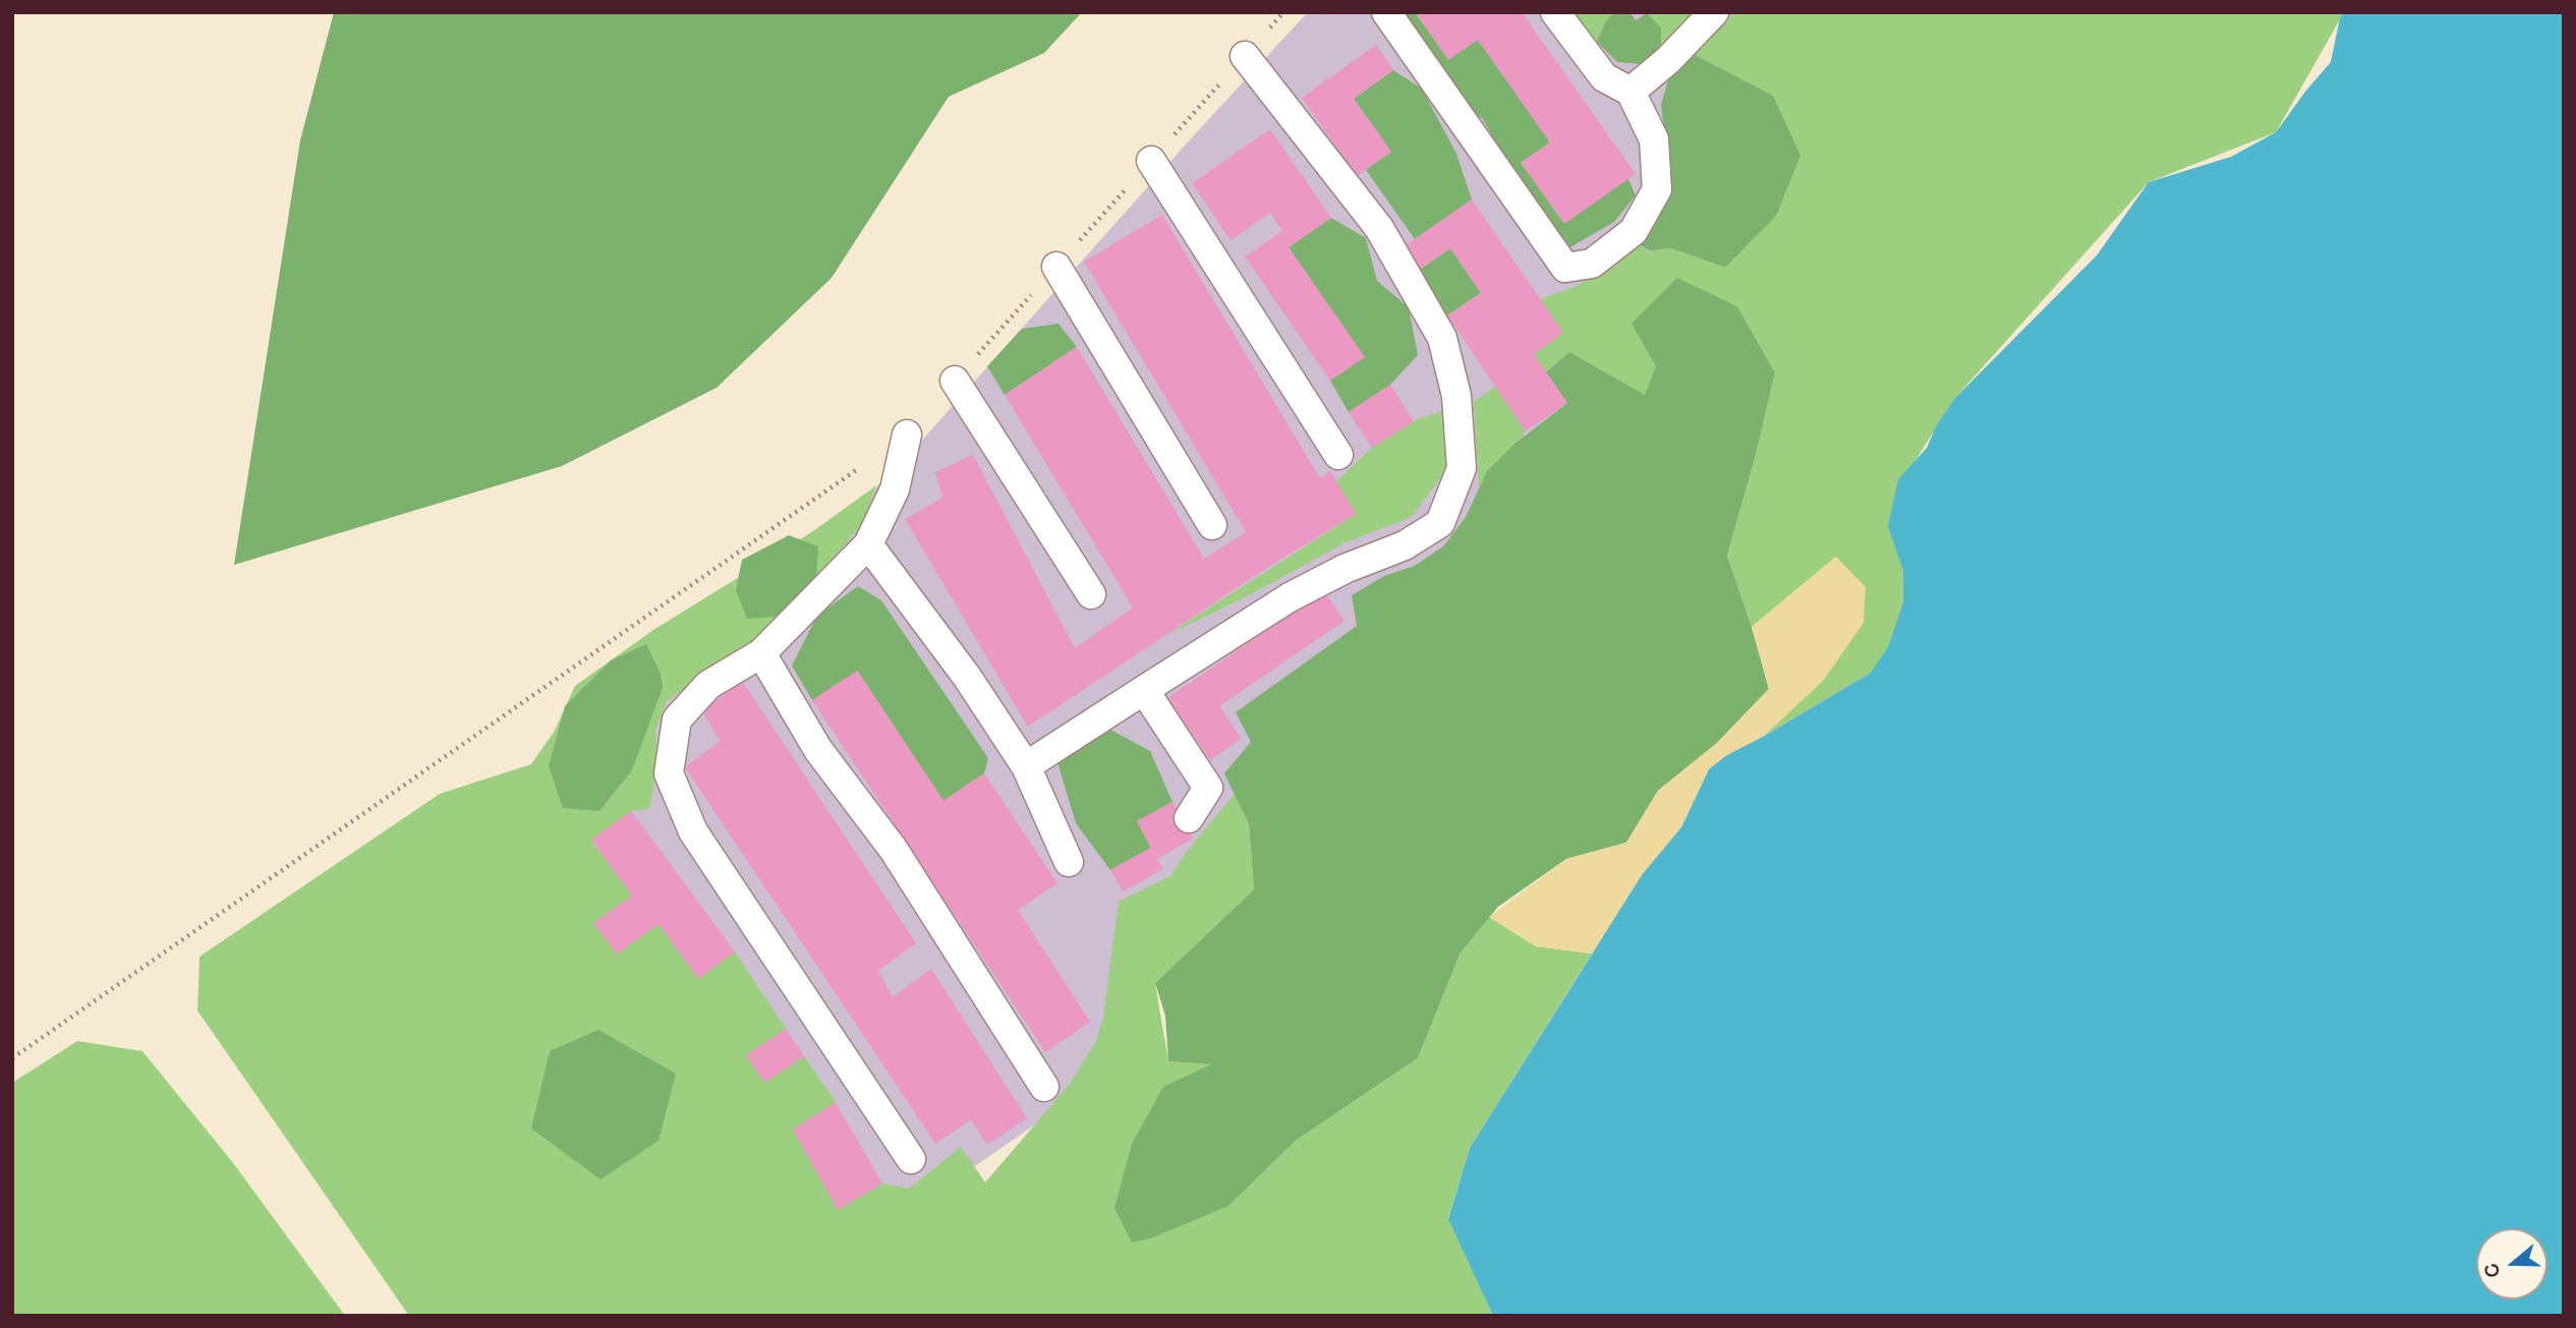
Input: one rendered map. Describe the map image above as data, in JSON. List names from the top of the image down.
{
  "north": "left"
}
